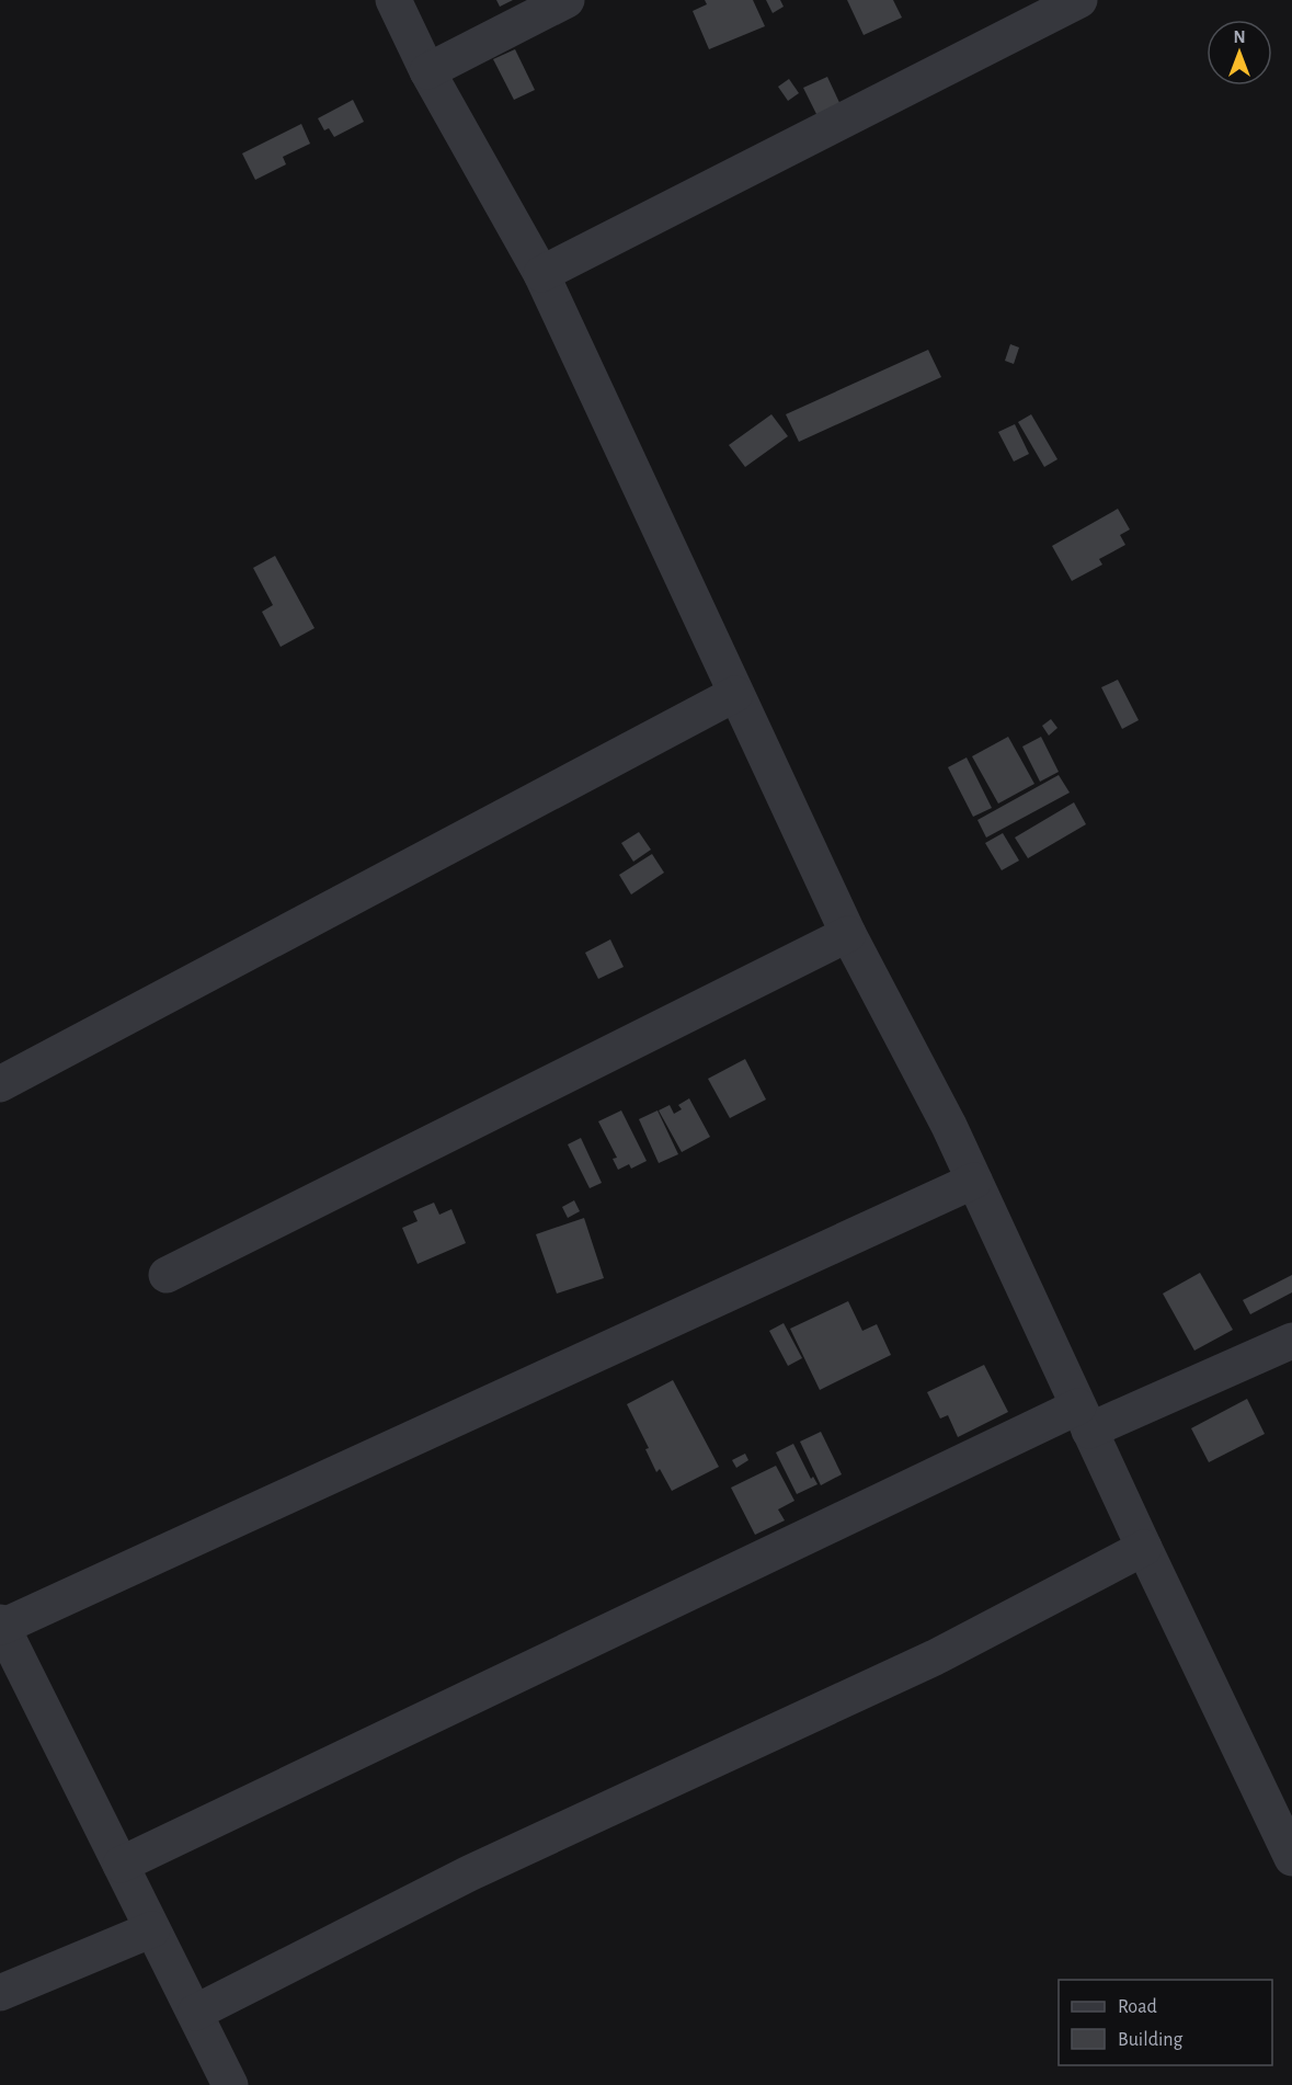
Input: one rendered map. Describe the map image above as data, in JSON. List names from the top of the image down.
{
  "legend": ["Road", "Building"],
  "north": "top"
}
